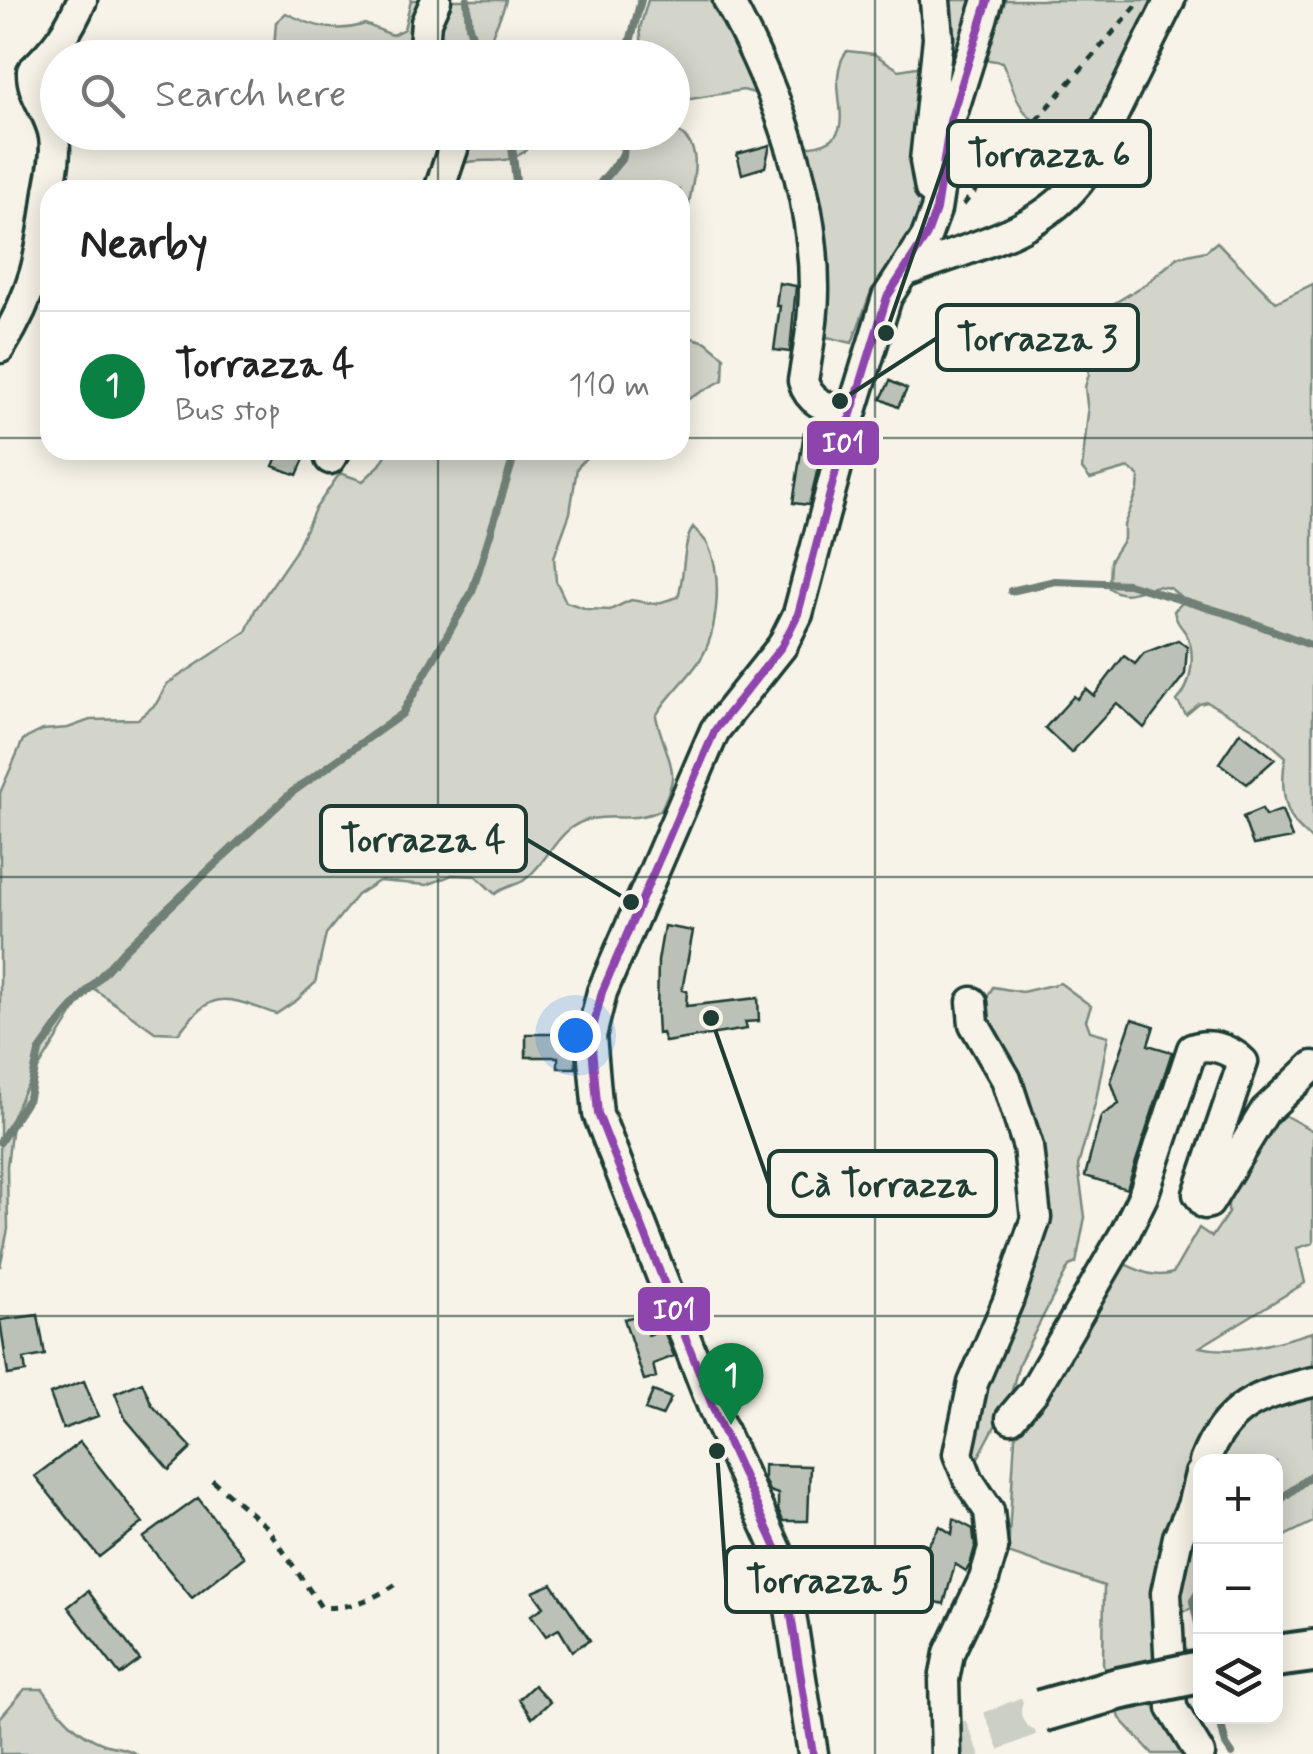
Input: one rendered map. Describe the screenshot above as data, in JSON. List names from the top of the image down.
{
  "places": [
    "Torrazza 6",
    "Torrazza 3",
    "Torrazza 4",
    "Cà Torrazza",
    "Torrazza 5"
  ],
  "lines": ["transit line I01"],
  "page": {
    "search": "Search here",
    "heading": "Nearby",
    "list": [
      {
        "mark": "1",
        "name": "Torrazza 4",
        "note": "Bus stop",
        "value": "110 m"
      }
    ],
    "pins": "1",
    "map_buttons": ["+", "−"]
  }
}
